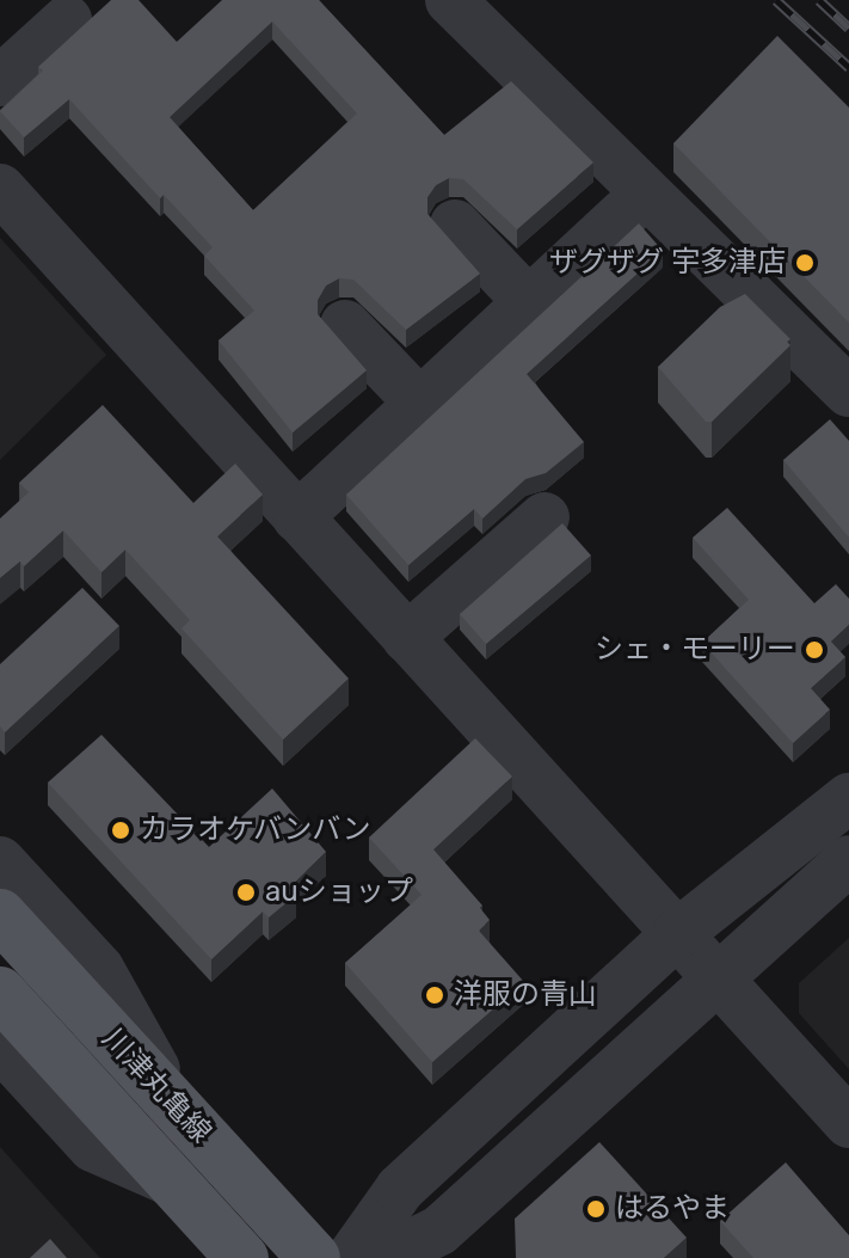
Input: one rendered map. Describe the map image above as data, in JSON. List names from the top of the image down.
{
  "streets": {
    "main road": ["川津丸亀線"]
  },
  "places": [
    "ザグザグ 宇多津店",
    "シェ・モーリー",
    "カラオケバンバン",
    "auショップ",
    "洋服の青山",
    "はるやま"
  ]
}
